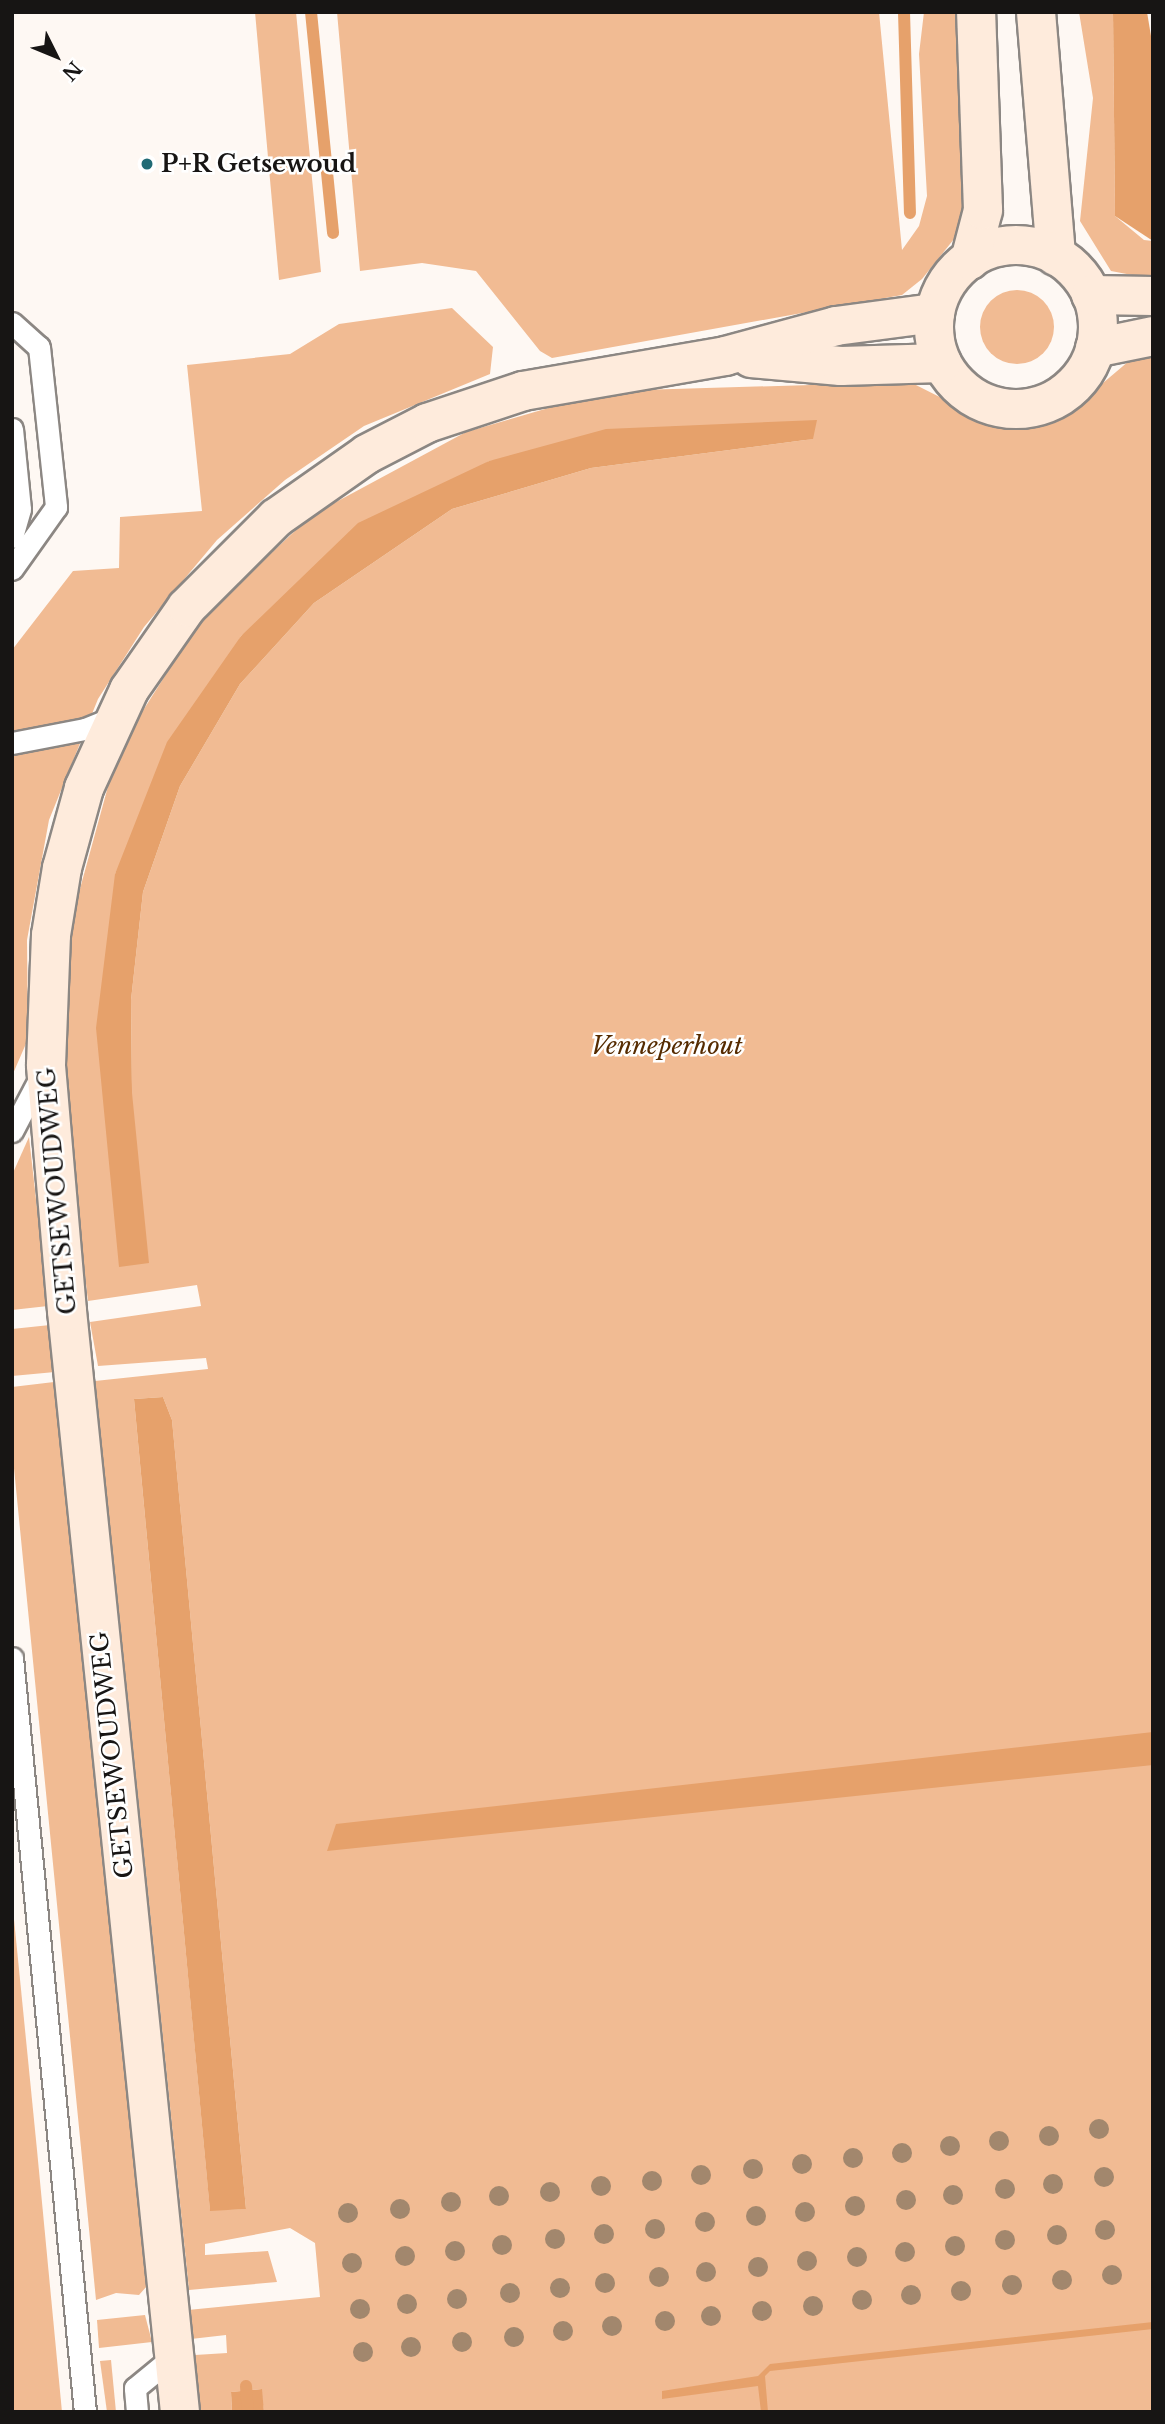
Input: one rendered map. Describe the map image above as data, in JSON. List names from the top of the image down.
{
  "streets": {
    "main road": ["GETSEWOUDWEG"]
  },
  "parks": ["Venneperhout"],
  "places": ["P+R Getsewoud"],
  "north": "bottom right"
}
